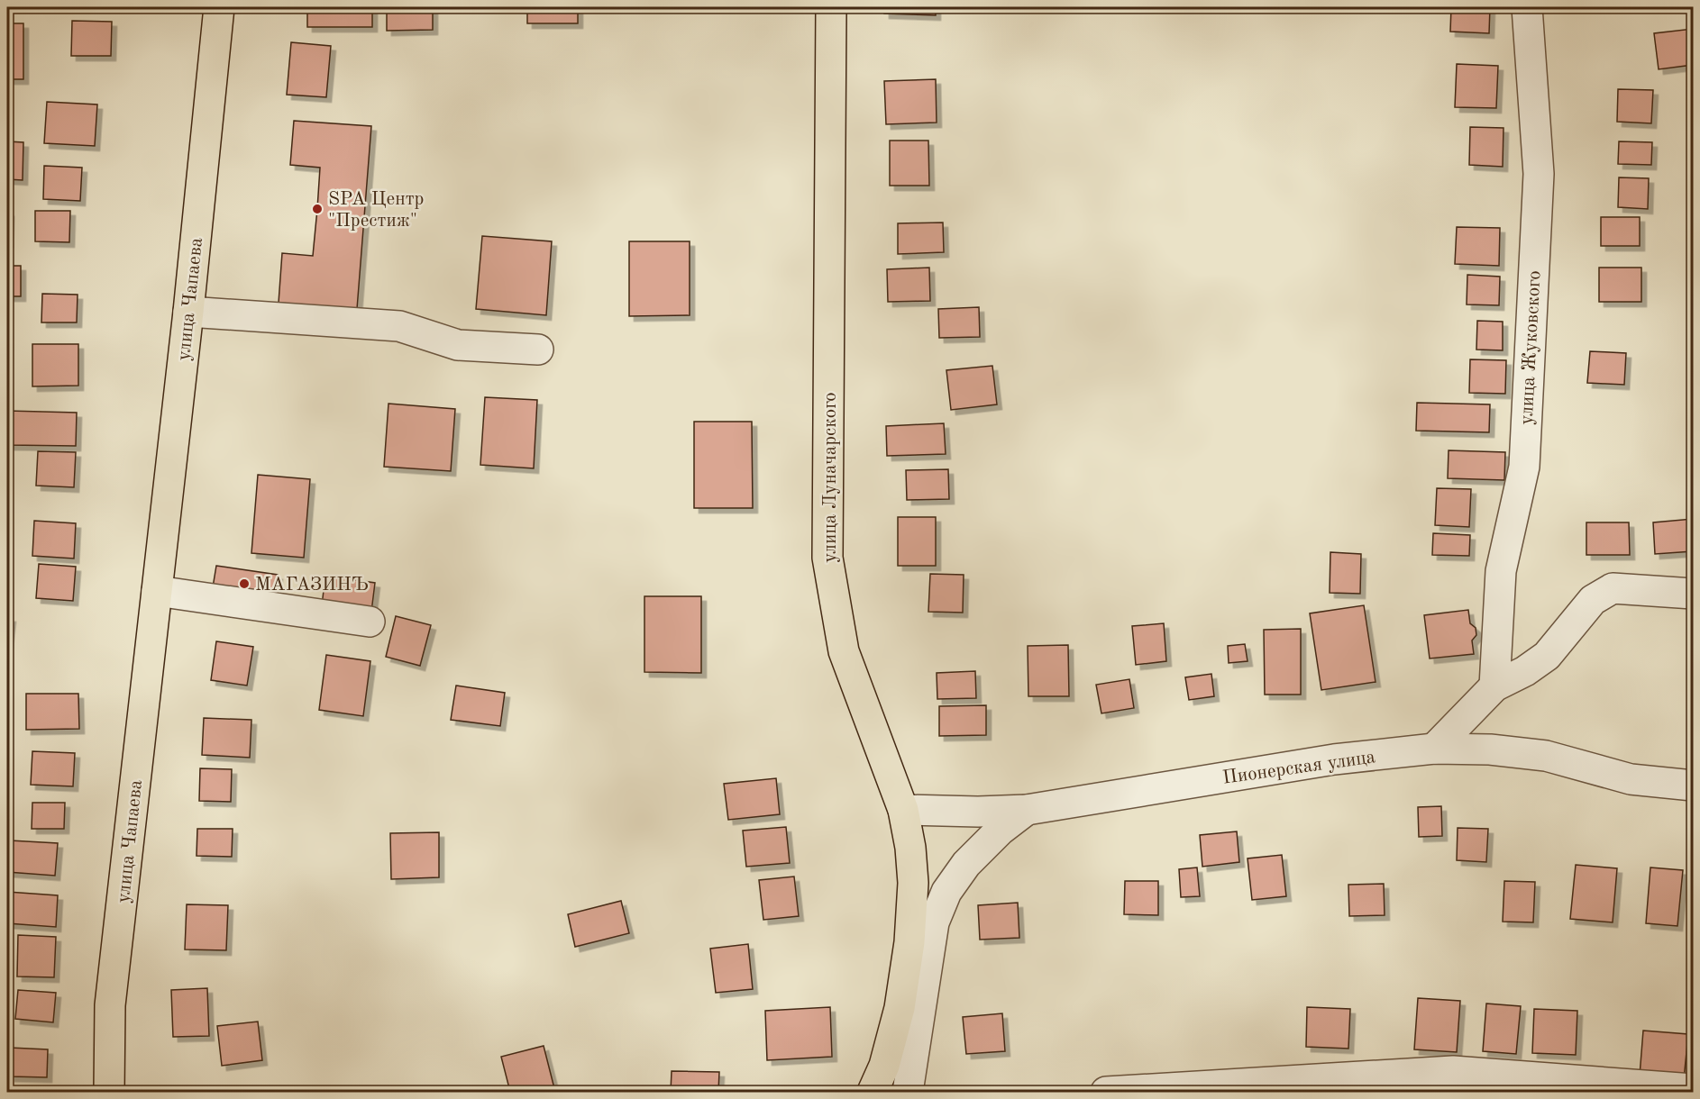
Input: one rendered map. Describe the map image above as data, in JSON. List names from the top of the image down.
{
  "streets": {
    "main road": ["улица Чапаева", "улица Луначарского"],
    "street": ["улица Жуковского", "Пионерская улица"]
  },
  "crossings": [
    ["улица Луначарского", "Пионерская улица"]
  ],
  "places": ["SPA Центр \"Престиж\"", "МАГАЗИНЪ"]
}
